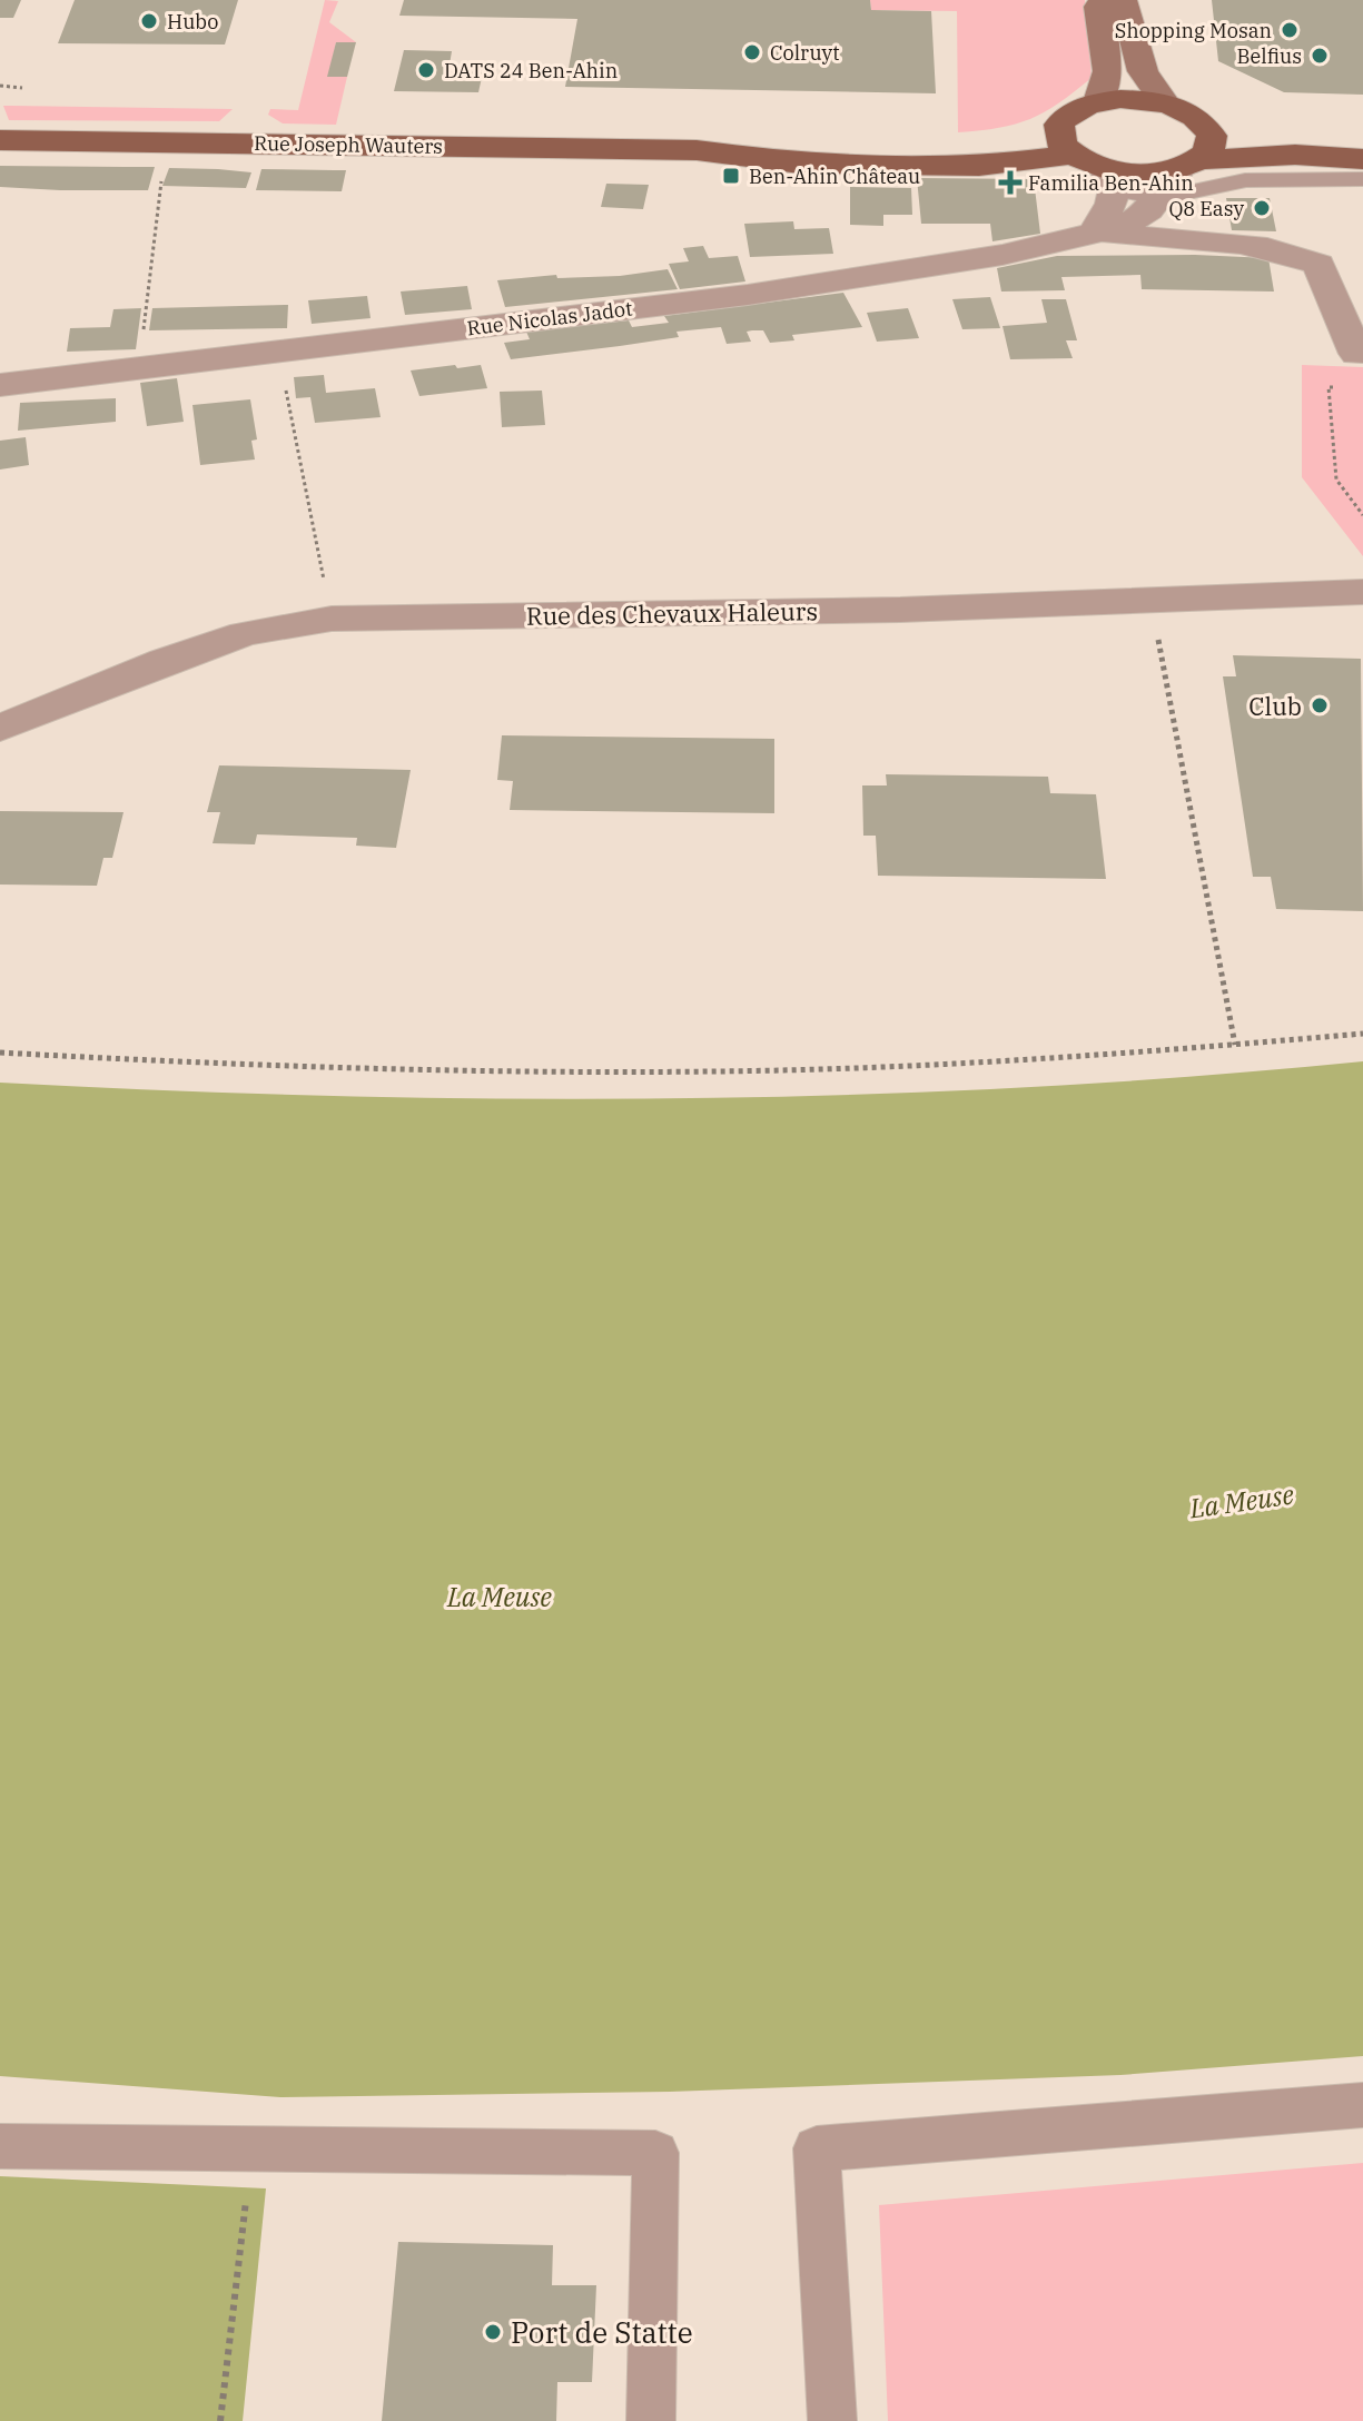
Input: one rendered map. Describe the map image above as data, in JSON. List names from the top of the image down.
{
  "streets": {
    "main road": ["Rue Joseph Wauters"],
    "street": ["Rue Nicolas Jadot", "Rue des Chevaux Haleurs"]
  },
  "water": ["La Meuse"],
  "places": {
    "other": [
      "Hubo",
      "Shopping Mosan",
      "Colruyt",
      "Belfius",
      "DATS 24 Ben-Ahin",
      "Q8 Easy",
      "Club",
      "Port de Statte"
    ],
    "transit": ["Ben-Ahin Château"],
    "health": ["Familia Ben-Ahin"]
  }
}
